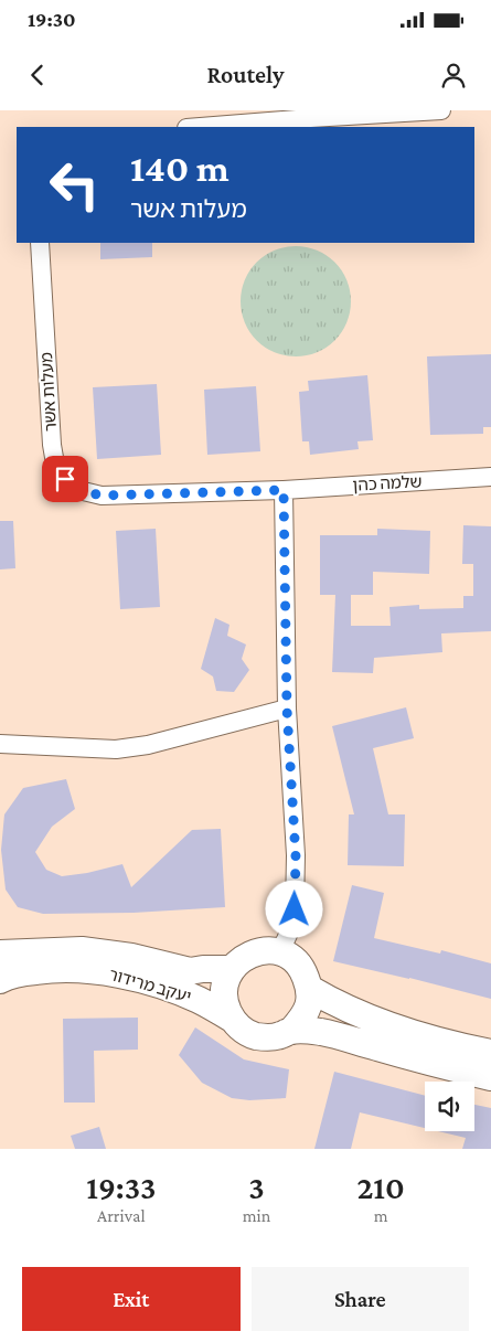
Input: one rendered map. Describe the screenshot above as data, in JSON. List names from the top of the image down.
{
  "streets": {
    "street": ["מעלות אשר", "שלמה כהן", "יעקב מרידור"]
  },
  "crossings": [
    ["מעלות אשר", "שלמה כהן"]
  ],
  "page": {
    "status": "19:30",
    "header": "Routely",
    "turn": ["140 m", "מעלות אשר"],
    "eta": [
      "19:33",
      "Arrival",
      "3",
      "min",
      "210",
      "m"
    ],
    "buttons": ["Exit", "Share"]
  }
}
